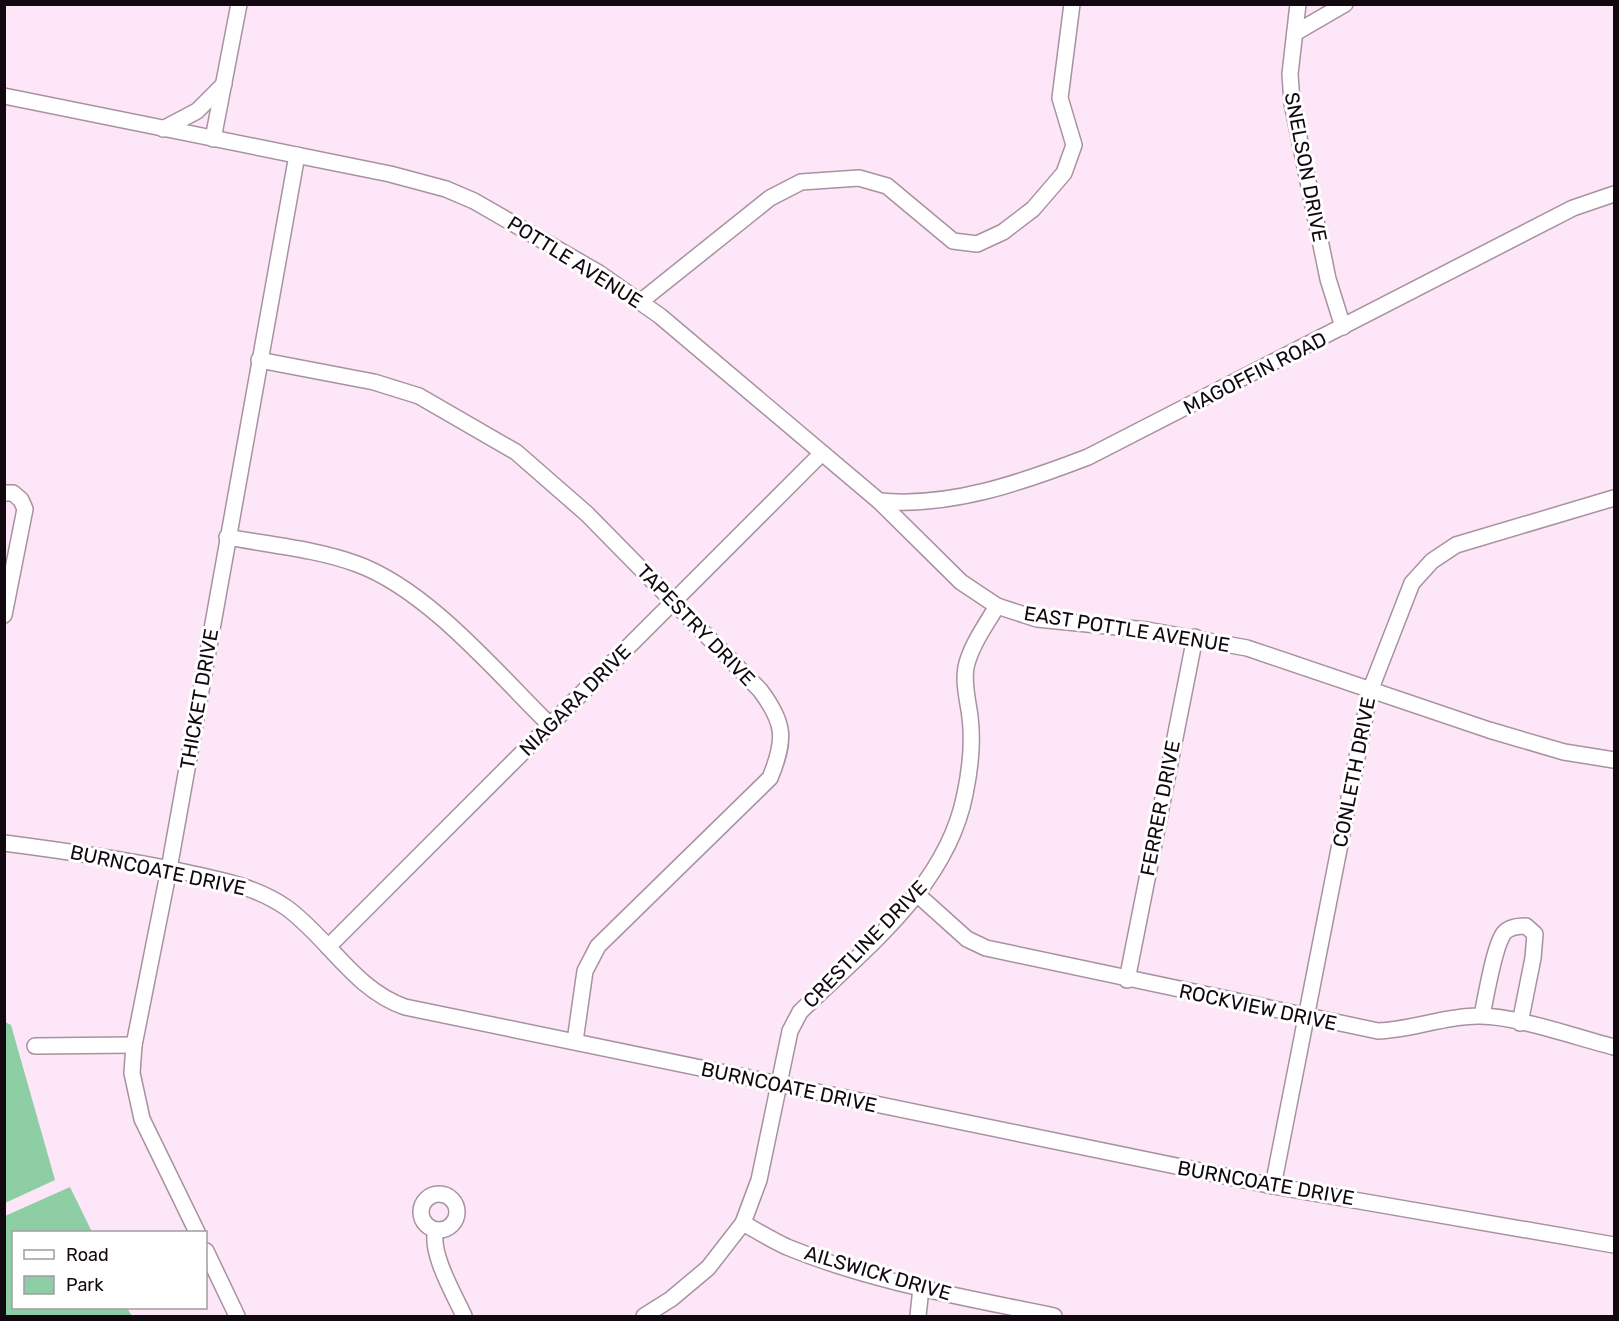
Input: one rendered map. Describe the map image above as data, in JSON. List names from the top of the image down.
{
  "streets": {
    "street": [
      "SNELSON DRIVE",
      "POTTLE AVENUE",
      "MAGOFFIN ROAD",
      "TAPESTRY DRIVE",
      "EAST POTTLE AVENUE",
      "THICKET DRIVE",
      "NIAGARA DRIVE",
      "CONLETH DRIVE",
      "FERRER DRIVE",
      "BURNCOATE DRIVE",
      "CRESTLINE DRIVE",
      "ROCKVIEW DRIVE",
      "AILSWICK DRIVE"
    ]
  },
  "crossings": [
    ["SNELSON DRIVE", "MAGOFFIN ROAD"],
    ["POTTLE AVENUE", "MAGOFFIN ROAD"],
    ["POTTLE AVENUE", "EAST POTTLE AVENUE"],
    ["POTTLE AVENUE", "THICKET DRIVE"],
    ["POTTLE AVENUE", "NIAGARA DRIVE"],
    ["MAGOFFIN ROAD", "EAST POTTLE AVENUE"],
    ["TAPESTRY DRIVE", "THICKET DRIVE"],
    ["TAPESTRY DRIVE", "NIAGARA DRIVE"],
    ["TAPESTRY DRIVE", "BURNCOATE DRIVE"],
    ["EAST POTTLE AVENUE", "CONLETH DRIVE"],
    ["EAST POTTLE AVENUE", "FERRER DRIVE"],
    ["EAST POTTLE AVENUE", "CRESTLINE DRIVE"],
    ["THICKET DRIVE", "BURNCOATE DRIVE"],
    ["NIAGARA DRIVE", "BURNCOATE DRIVE"],
    ["CONLETH DRIVE", "BURNCOATE DRIVE"],
    ["CONLETH DRIVE", "ROCKVIEW DRIVE"],
    ["FERRER DRIVE", "ROCKVIEW DRIVE"],
    ["BURNCOATE DRIVE", "CRESTLINE DRIVE"],
    ["CRESTLINE DRIVE", "ROCKVIEW DRIVE"],
    ["CRESTLINE DRIVE", "AILSWICK DRIVE"]
  ],
  "legend": ["Road", "Park"]
}
